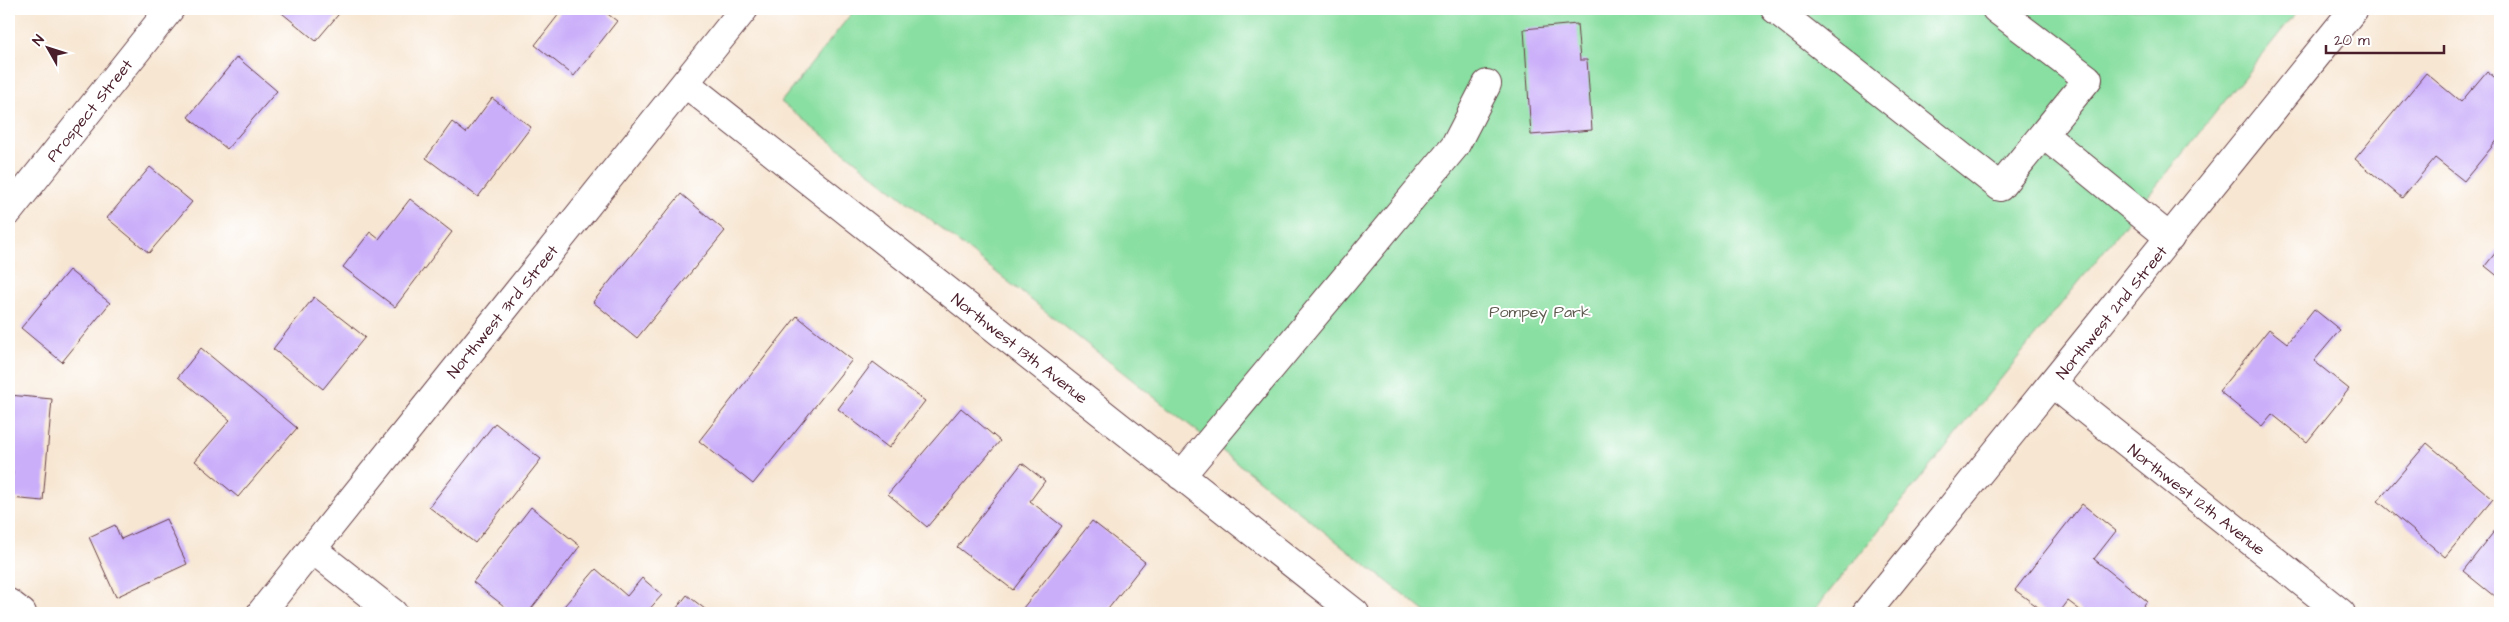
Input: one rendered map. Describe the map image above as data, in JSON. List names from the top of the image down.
{
  "streets": {
    "street": [
      "Prospect Street",
      "Northwest 3rd Street",
      "Northwest 2nd Street",
      "Northwest 13th Avenue",
      "Northwest 12th Avenue"
    ]
  },
  "crossings": [
    ["Northwest 3rd Street", "Northwest 13th Avenue"],
    ["Northwest 2nd Street", "Northwest 12th Avenue"]
  ],
  "parks": ["Pompey Park"],
  "scale_bar": "20 m",
  "north": "top left"
}
